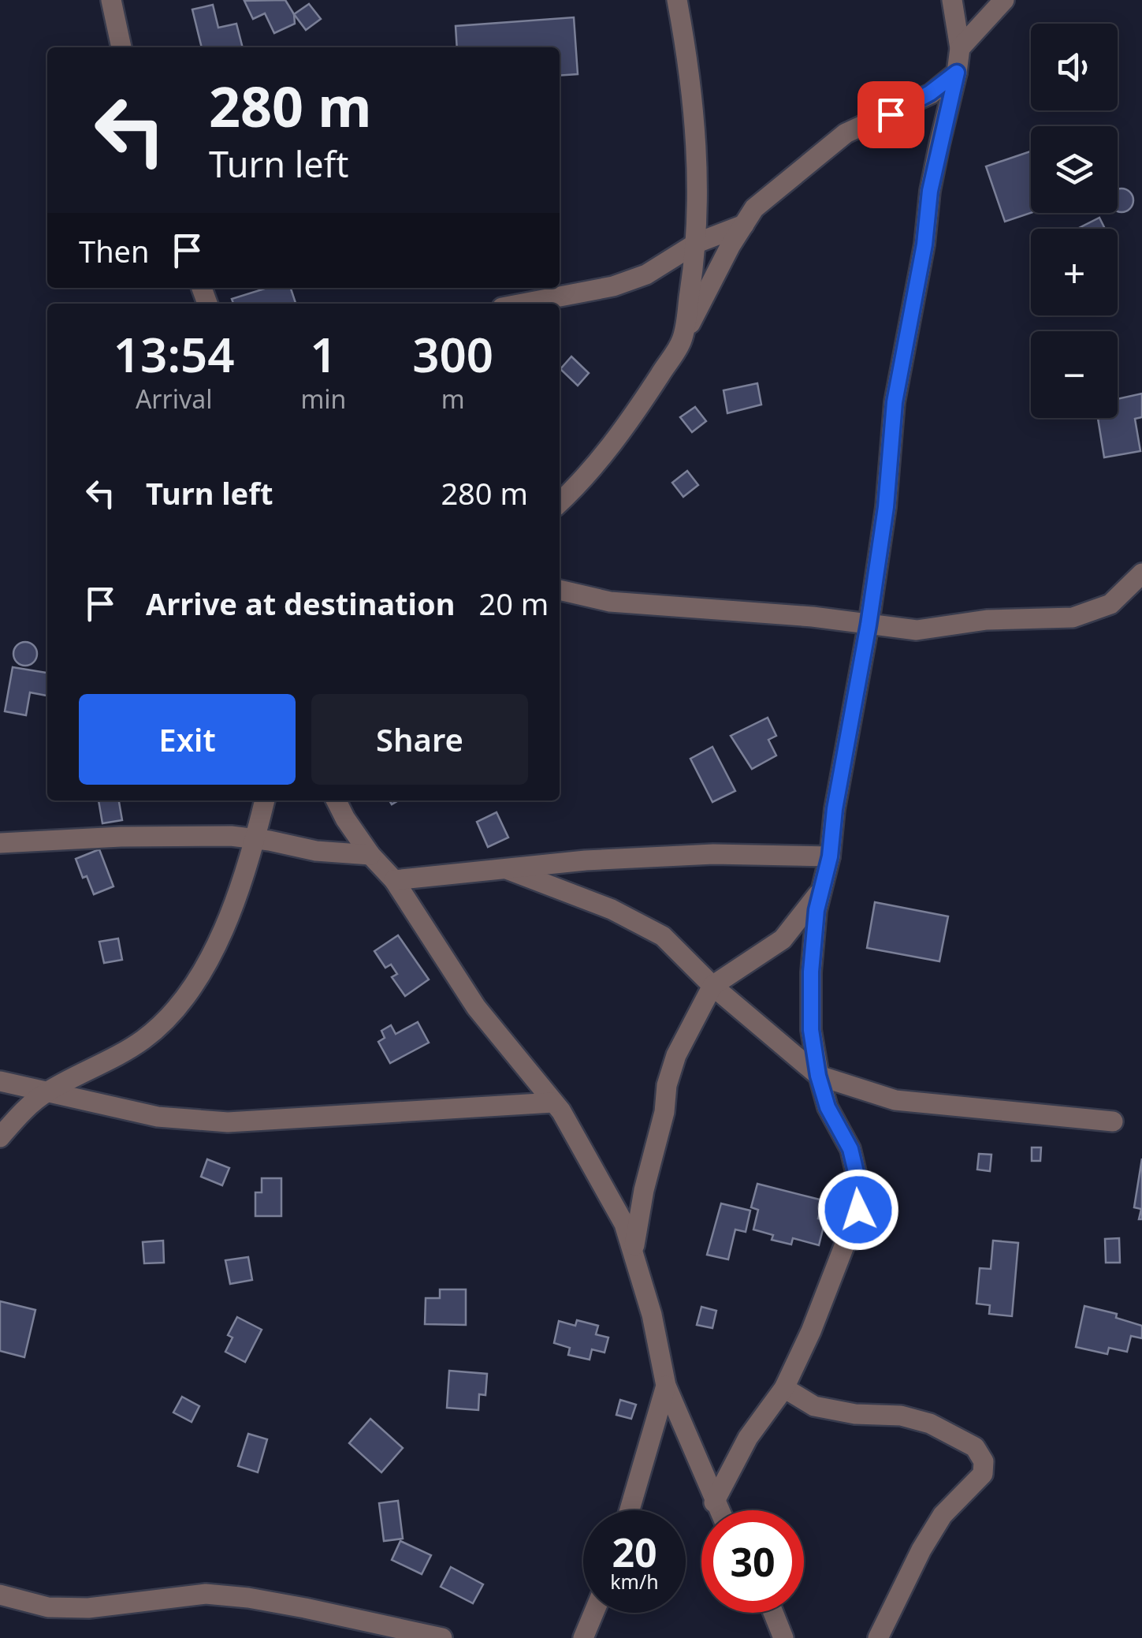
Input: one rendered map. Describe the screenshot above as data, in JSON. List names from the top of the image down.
{
  "page": {
    "map_buttons": ["+", "−"],
    "turn": ["280 m", "Turn left"],
    "then": "Then",
    "eta": [
      "13:54",
      "Arrival",
      "1",
      "min",
      "300",
      "m"
    ],
    "list": [
      {
        "name": "Turn left",
        "value": "280 m"
      },
      {
        "name": "Arrive at destination",
        "value": "20 m"
      }
    ],
    "buttons": ["Exit", "Share"],
    "speed": "20 km/h",
    "limit": "30"
  }
}
